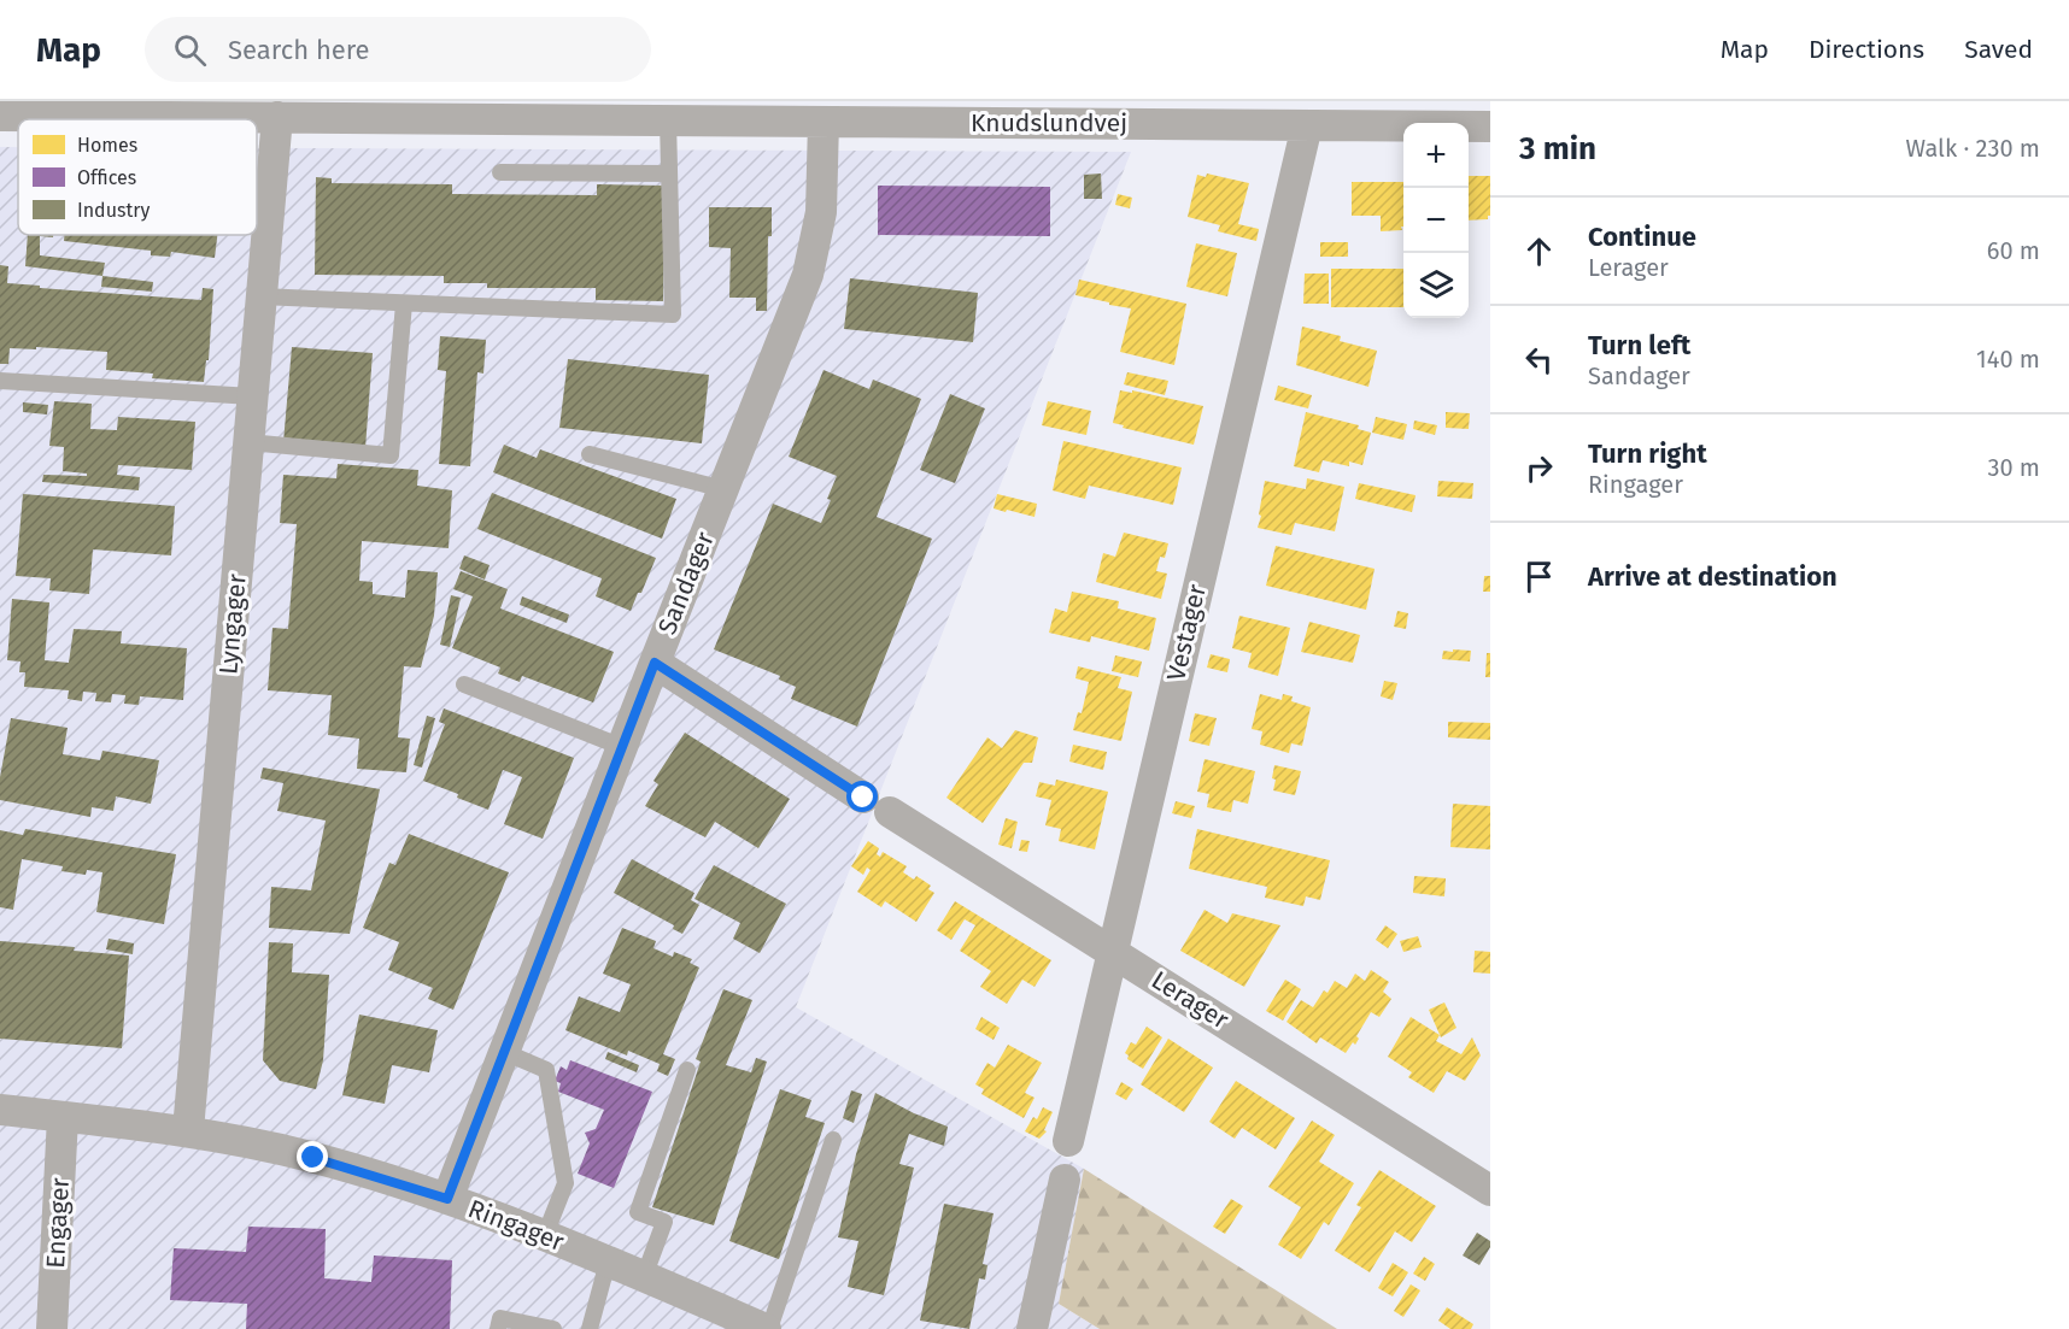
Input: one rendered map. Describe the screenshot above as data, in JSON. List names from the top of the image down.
{
  "streets": {
    "street": [
      "Knudslundvej",
      "Sandager",
      "Lyngager",
      "Vestager",
      "Lerager",
      "Engager",
      "Ringager"
    ]
  },
  "crossings": [
    ["Knudslundvej", "Sandager"],
    ["Knudslundvej", "Lyngager"],
    ["Knudslundvej", "Vestager"],
    ["Sandager", "Ringager"],
    ["Lyngager", "Ringager"],
    ["Vestager", "Lerager"],
    ["Engager", "Ringager"]
  ],
  "legend": ["Homes", "Offices", "Industry"],
  "page": {
    "header": "Map",
    "search": "Search here",
    "nav": ["Map", "Directions", "Saved"],
    "heading": ["3 min", "Walk · 230 m"],
    "map_buttons": ["+", "−"],
    "list": [
      ["Continue", "Lerager", "60 m"],
      ["Turn left", "Sandager", "140 m"],
      ["Turn right", "Ringager", "30 m"],
      "Arrive at destination"
    ]
  }
}
